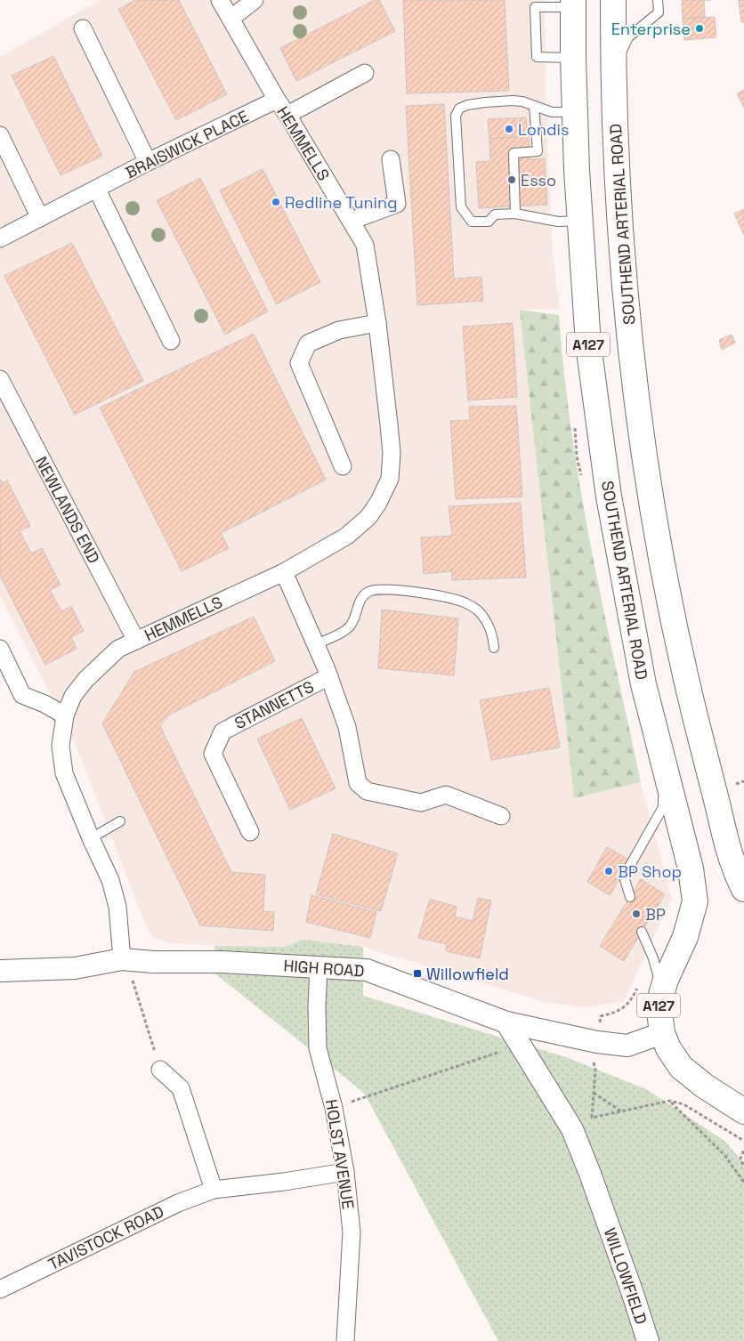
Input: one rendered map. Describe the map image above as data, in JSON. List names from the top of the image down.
{
  "streets": {
    "highway": ["SOUTHEND ARTERIAL ROAD", "A127"],
    "street": [
      "HEMMELLS",
      "BRAISWICK PLACE",
      "NEWLANDS END",
      "STANNETTS",
      "HIGH ROAD",
      "HOLST AVENUE",
      "TAVISTOCK ROAD",
      "WILLOWFIELD"
    ]
  },
  "crossings": [
    ["HEMMELLS", "BRAISWICK PLACE"],
    ["HEMMELLS", "NEWLANDS END"],
    ["HEMMELLS", "STANNETTS"],
    ["HEMMELLS", "HIGH ROAD"],
    ["SOUTHEND ARTERIAL ROAD", "HIGH ROAD"],
    ["HIGH ROAD", "HOLST AVENUE"],
    ["HIGH ROAD", "WILLOWFIELD"],
    ["HOLST AVENUE", "TAVISTOCK ROAD"]
  ],
  "places": {
    "other": [
      "Enterprise",
      "Londis",
      "Esso",
      "Redline Tuning",
      "BP Shop",
      "BP"
    ],
    "transit": ["Willowfield"]
  }
}
